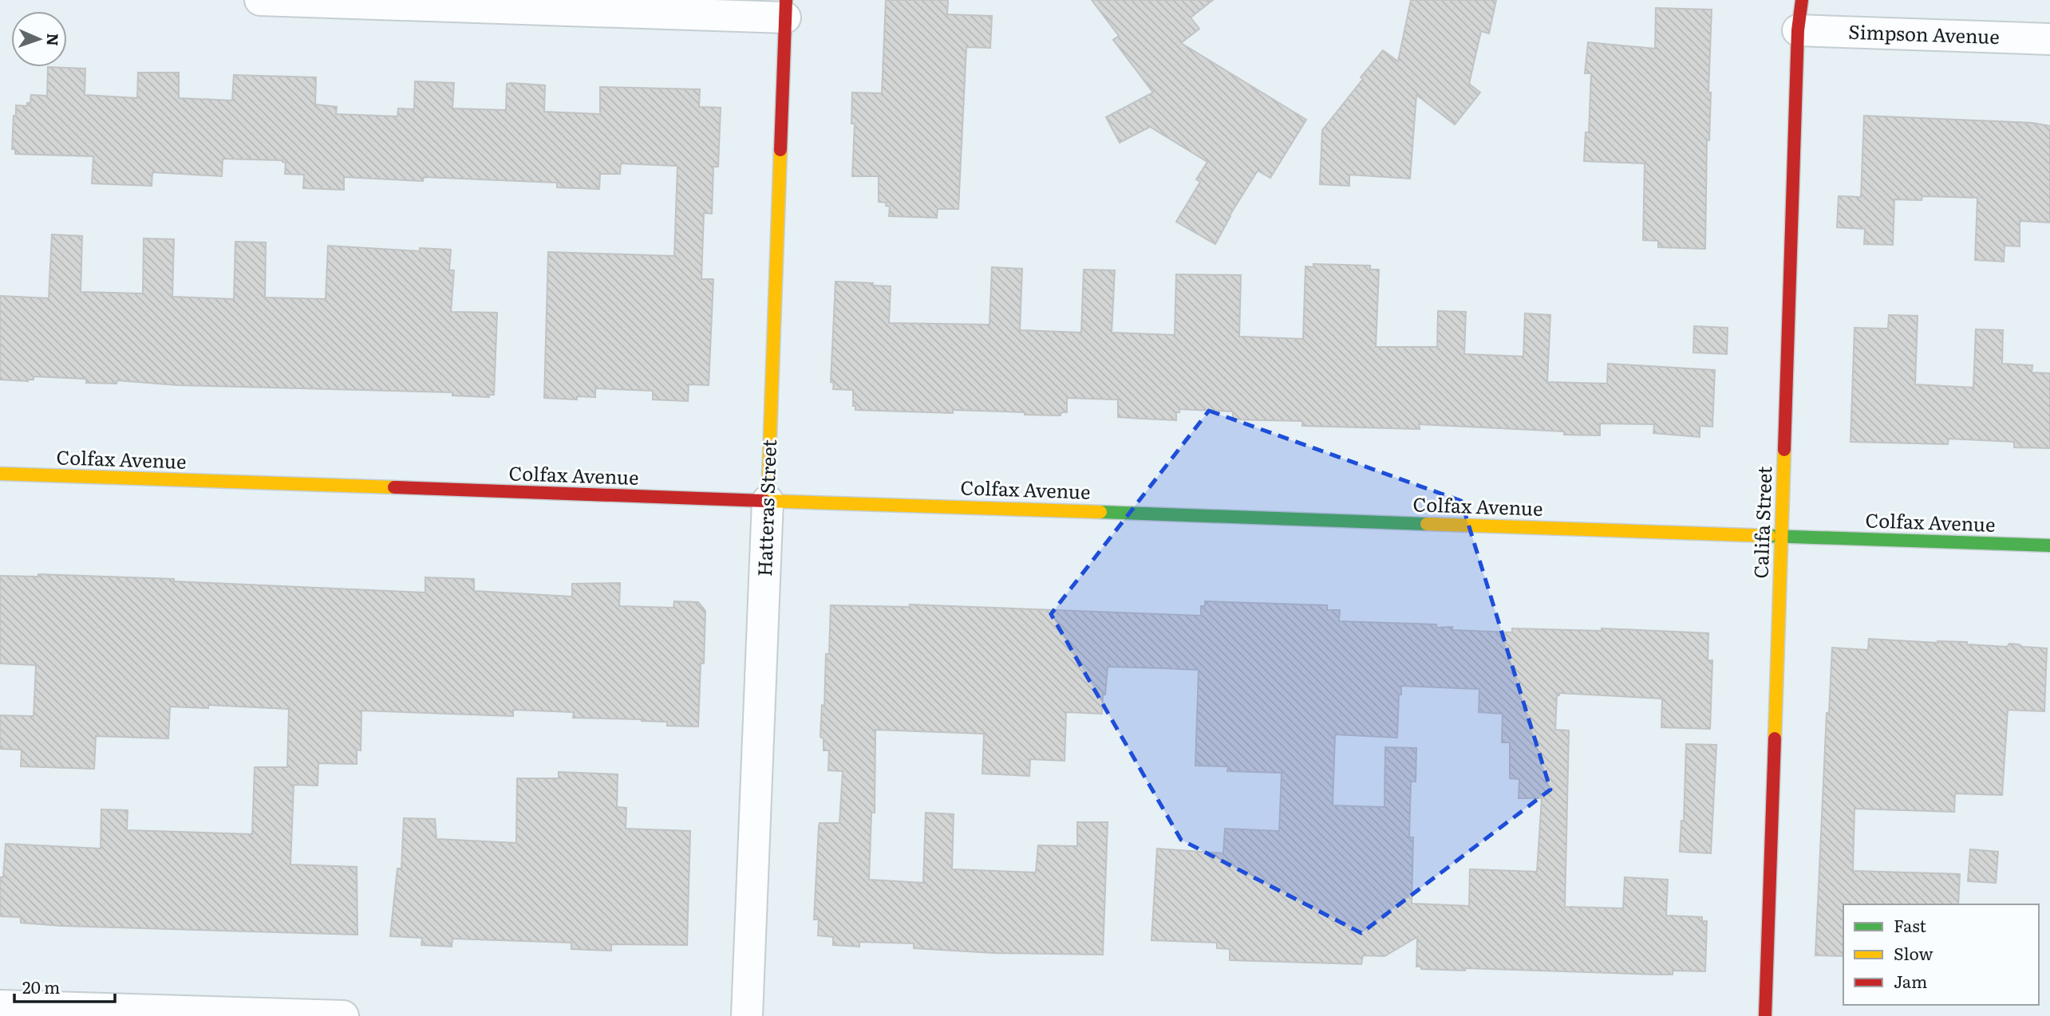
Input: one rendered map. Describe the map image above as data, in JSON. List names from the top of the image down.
{
  "streets": {
    "main road": ["Colfax Avenue", "Hatteras Street", "Califa Street"],
    "street": ["Simpson Avenue"]
  },
  "crossings": [
    ["Simpson Avenue", "Califa Street"],
    ["Colfax Avenue", "Hatteras Street"],
    ["Colfax Avenue", "Califa Street"]
  ],
  "legend": ["Fast", "Slow", "Jam"],
  "scale_bar": "20 m",
  "north": "right"
}
